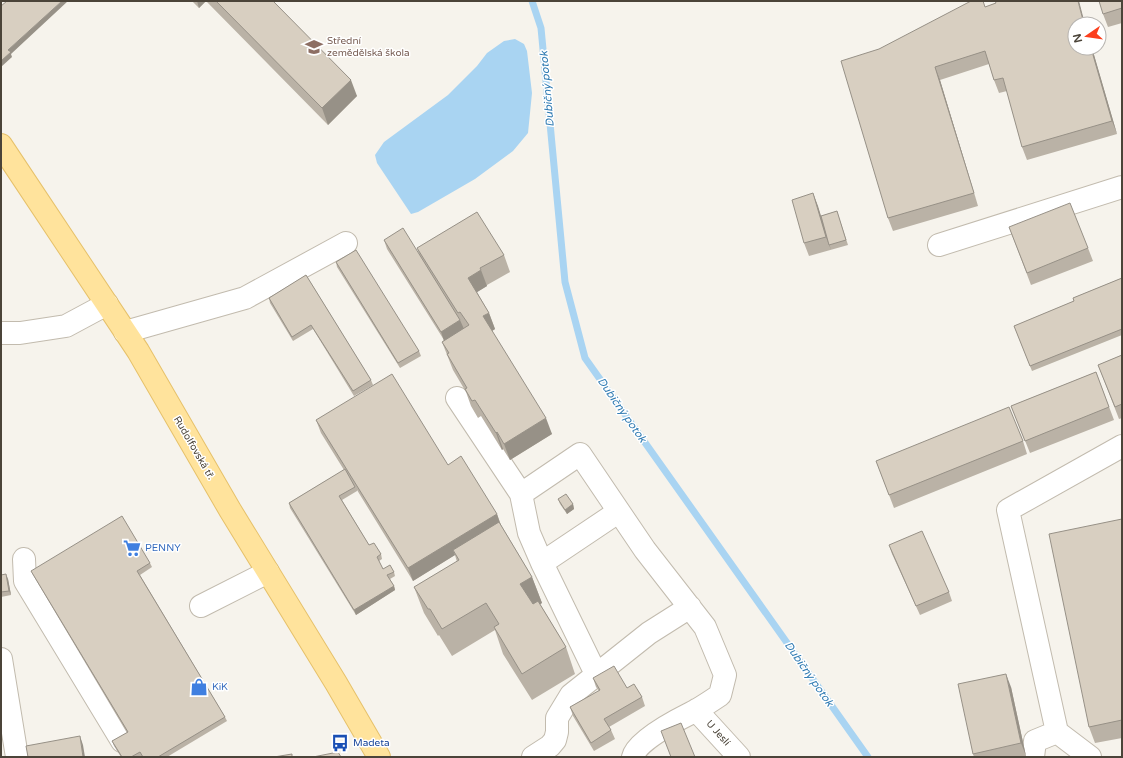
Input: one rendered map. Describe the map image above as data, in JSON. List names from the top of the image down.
{
  "streets": {
    "main road": ["Rudolfovská tř."],
    "street": ["U Jeslí"]
  },
  "water": ["Dubičný potok"],
  "places": {
    "school or university": ["Střední zemědělská škola"],
    "supermarket": ["PENNY"],
    "shop": ["KiK"],
    "bus stop": ["Madeta"]
  },
  "north": "left"
}
